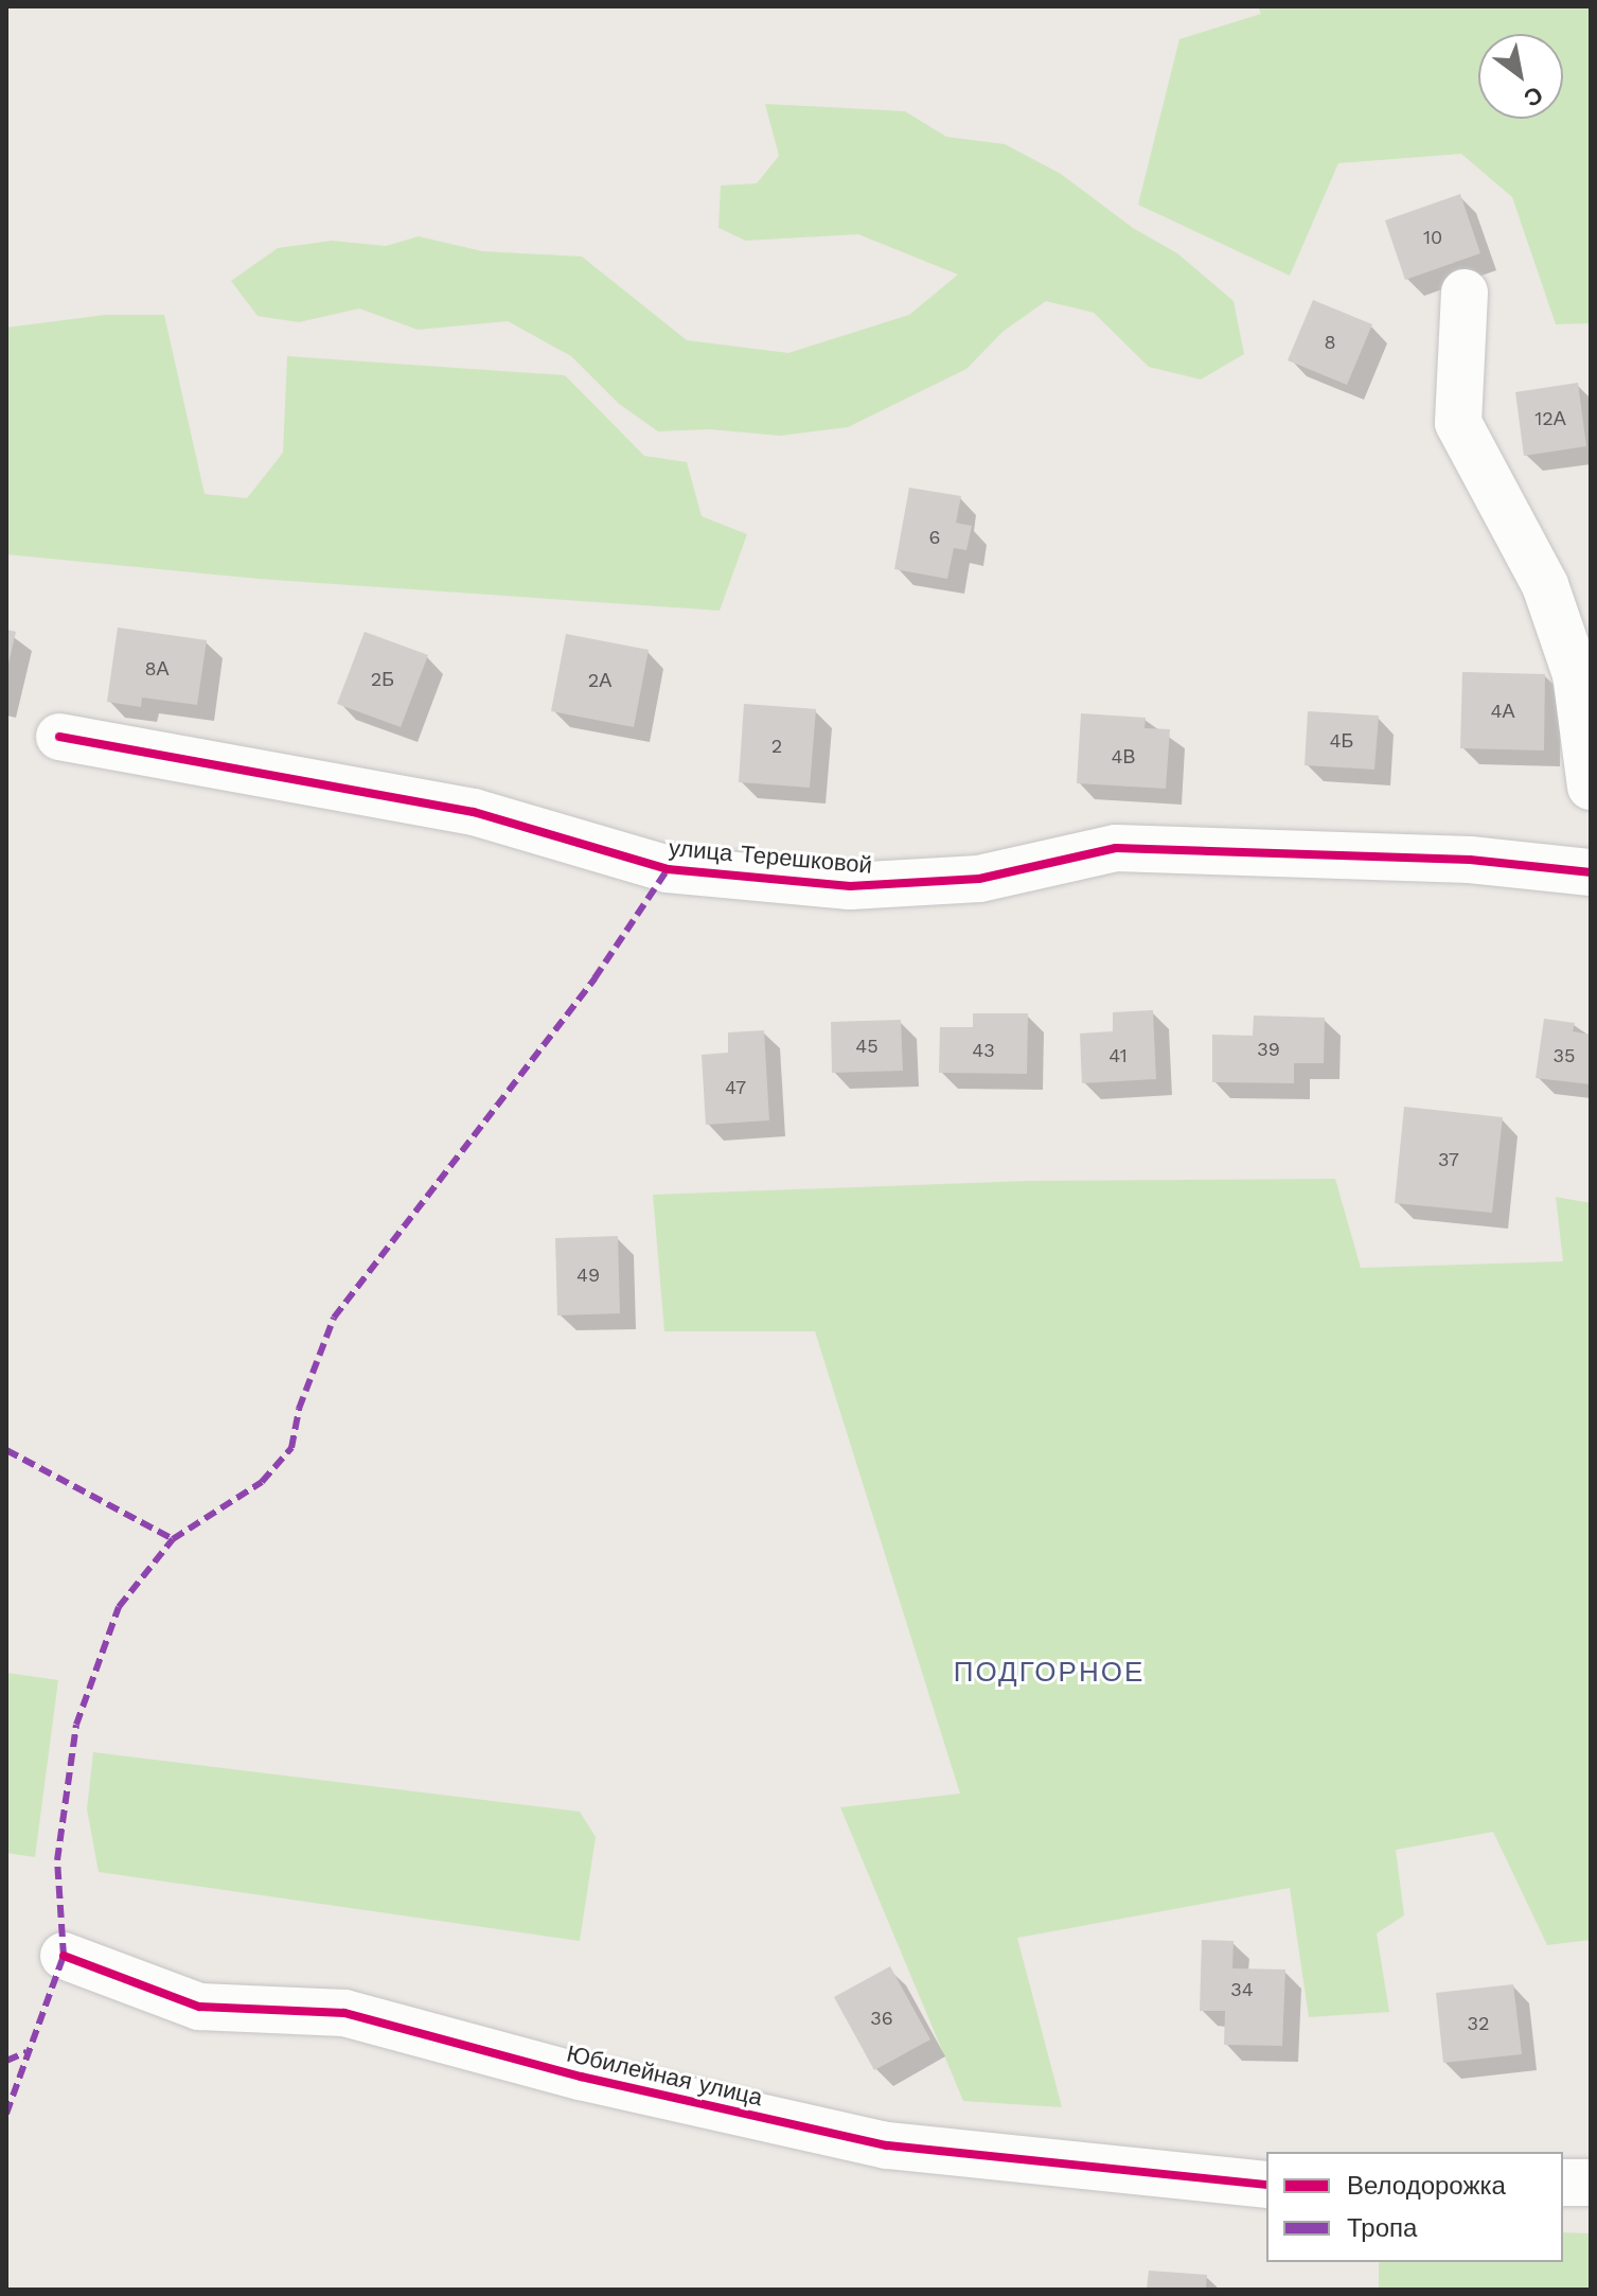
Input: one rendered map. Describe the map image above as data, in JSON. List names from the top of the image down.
{
  "streets": {
    "street": ["улица Терешковой", "Юбилейная улица"]
  },
  "districts": ["ПОДГОРНОЕ"],
  "house_numbers": [
    "10",
    "8",
    "12А",
    "6",
    "8А",
    "2Б",
    "2А",
    "4А",
    "4Б",
    "2",
    "4В",
    "45",
    "39",
    "43",
    "41",
    "35",
    "47",
    "37",
    "49",
    "34",
    "36",
    "32"
  ],
  "legend": ["Велодорожка", "Тропа"],
  "north": "bottom right"
}
